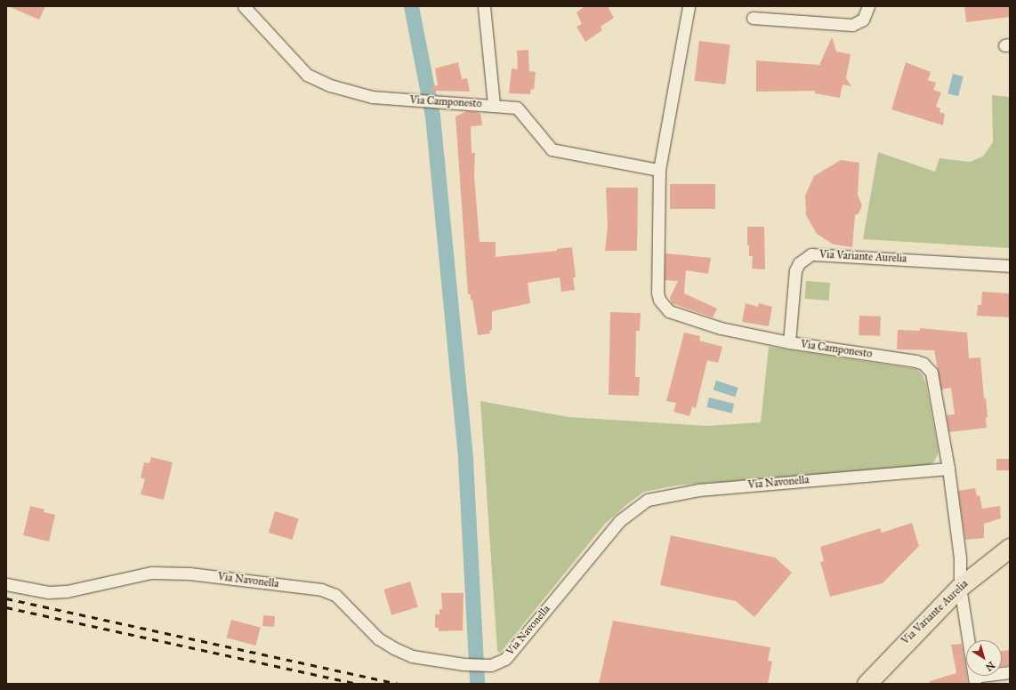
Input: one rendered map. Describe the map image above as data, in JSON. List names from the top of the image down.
{
  "streets": {
    "main road": ["Via Variante Aurelia"],
    "street": ["Via Camponesto", "Via Navonella"]
  },
  "crossings": [
    ["Via Camponesto", "Via Variante Aurelia"],
    ["Via Camponesto", "Via Navonella"]
  ],
  "north": "bottom right"
}
